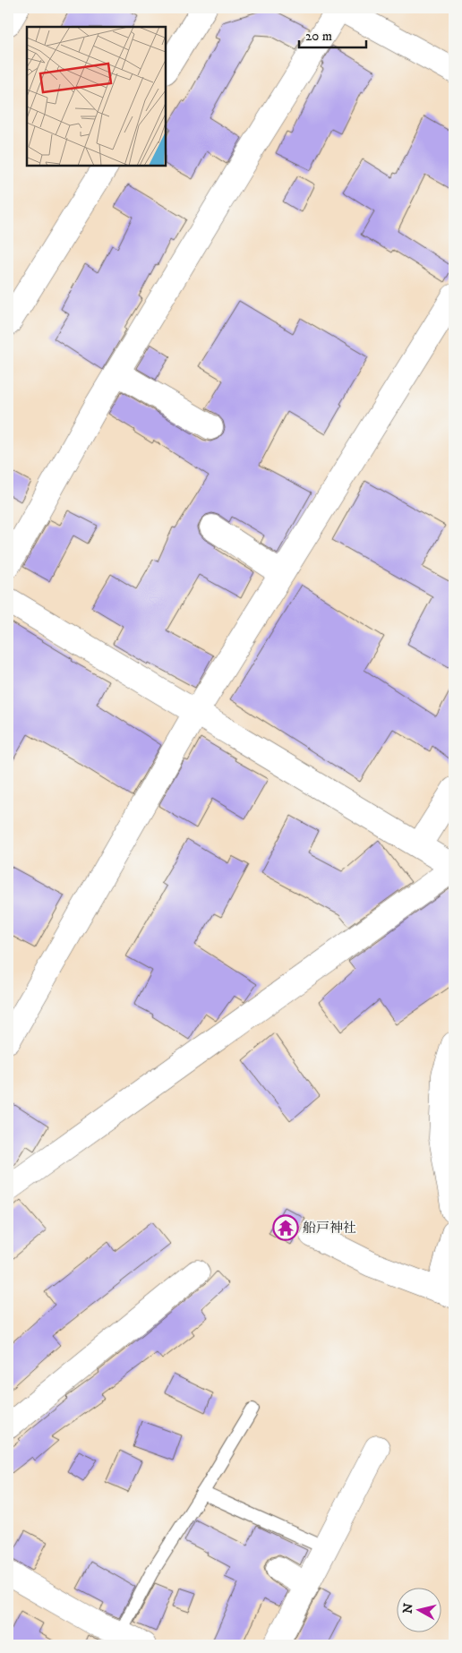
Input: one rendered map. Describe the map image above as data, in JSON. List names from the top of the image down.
{
  "places": {
    "temple": ["船戸神社"]
  },
  "scale_bar": "20 m",
  "north": "left"
}
